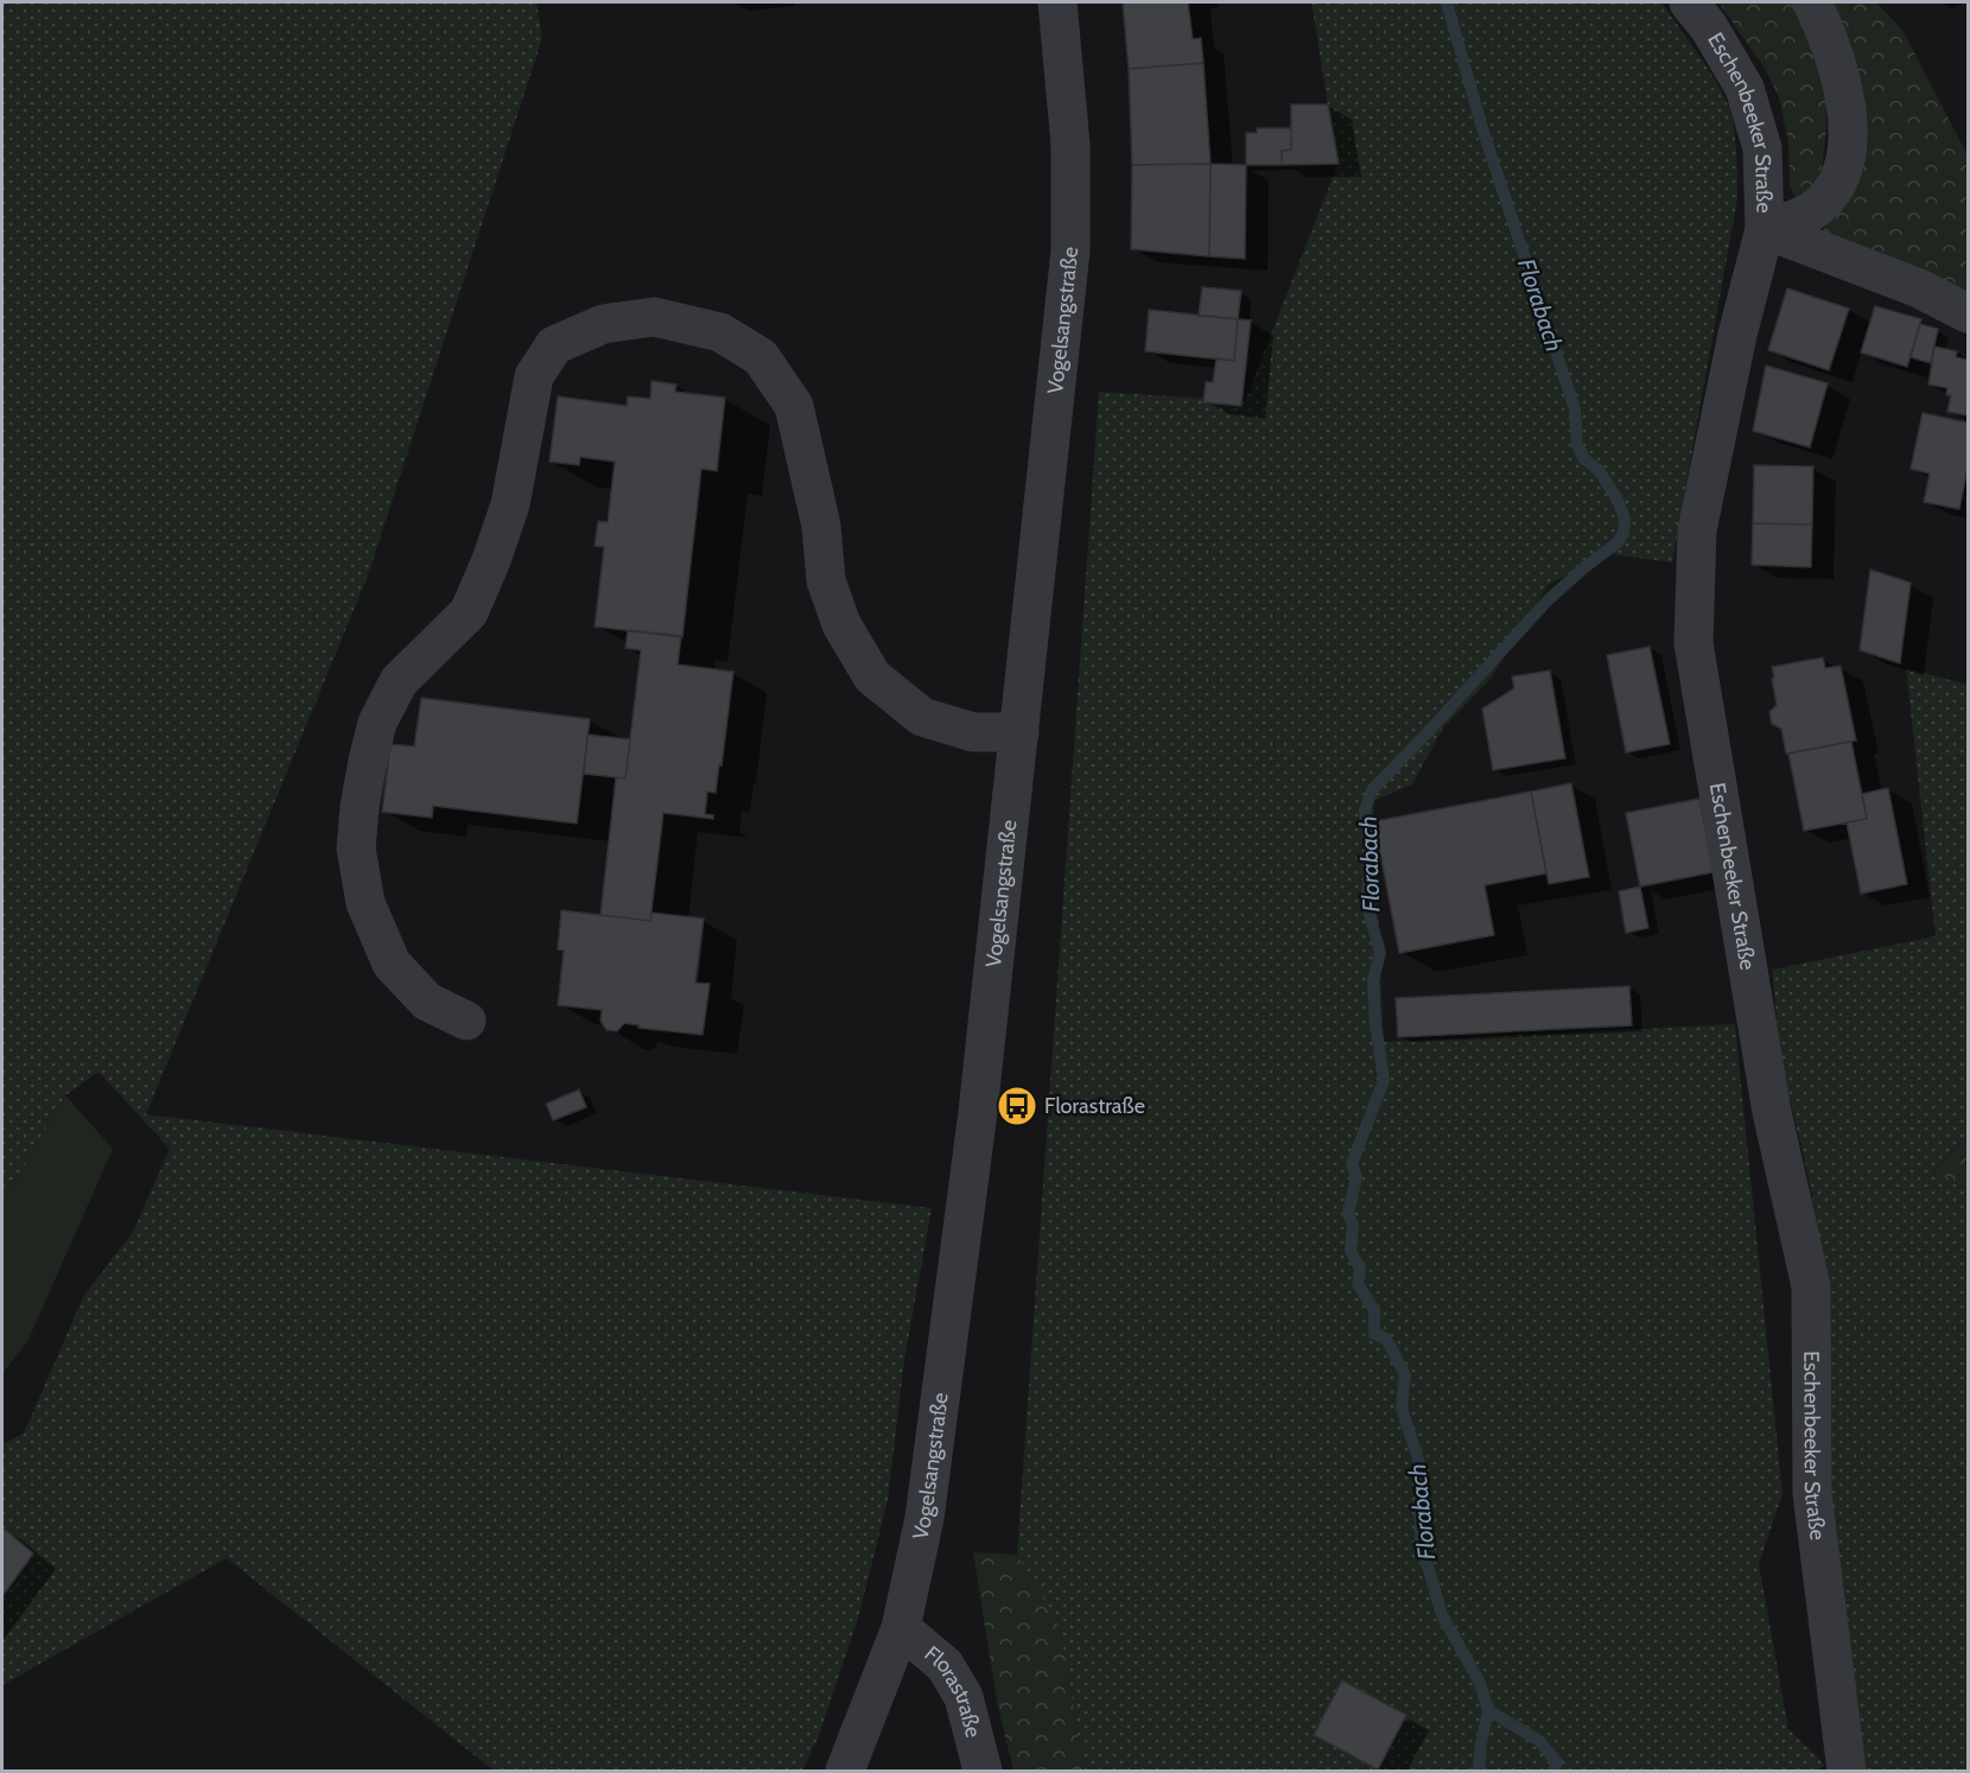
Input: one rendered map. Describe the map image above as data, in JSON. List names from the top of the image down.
{
  "streets": {
    "street": ["Eschenbeeker Straße", "Vogelsangstraße", "Florastraße"]
  },
  "crossings": [
    ["Vogelsangstraße", "Florastraße"]
  ],
  "water": ["Florabach"],
  "places": {
    "bus stop": ["Florastraße"]
  }
}
